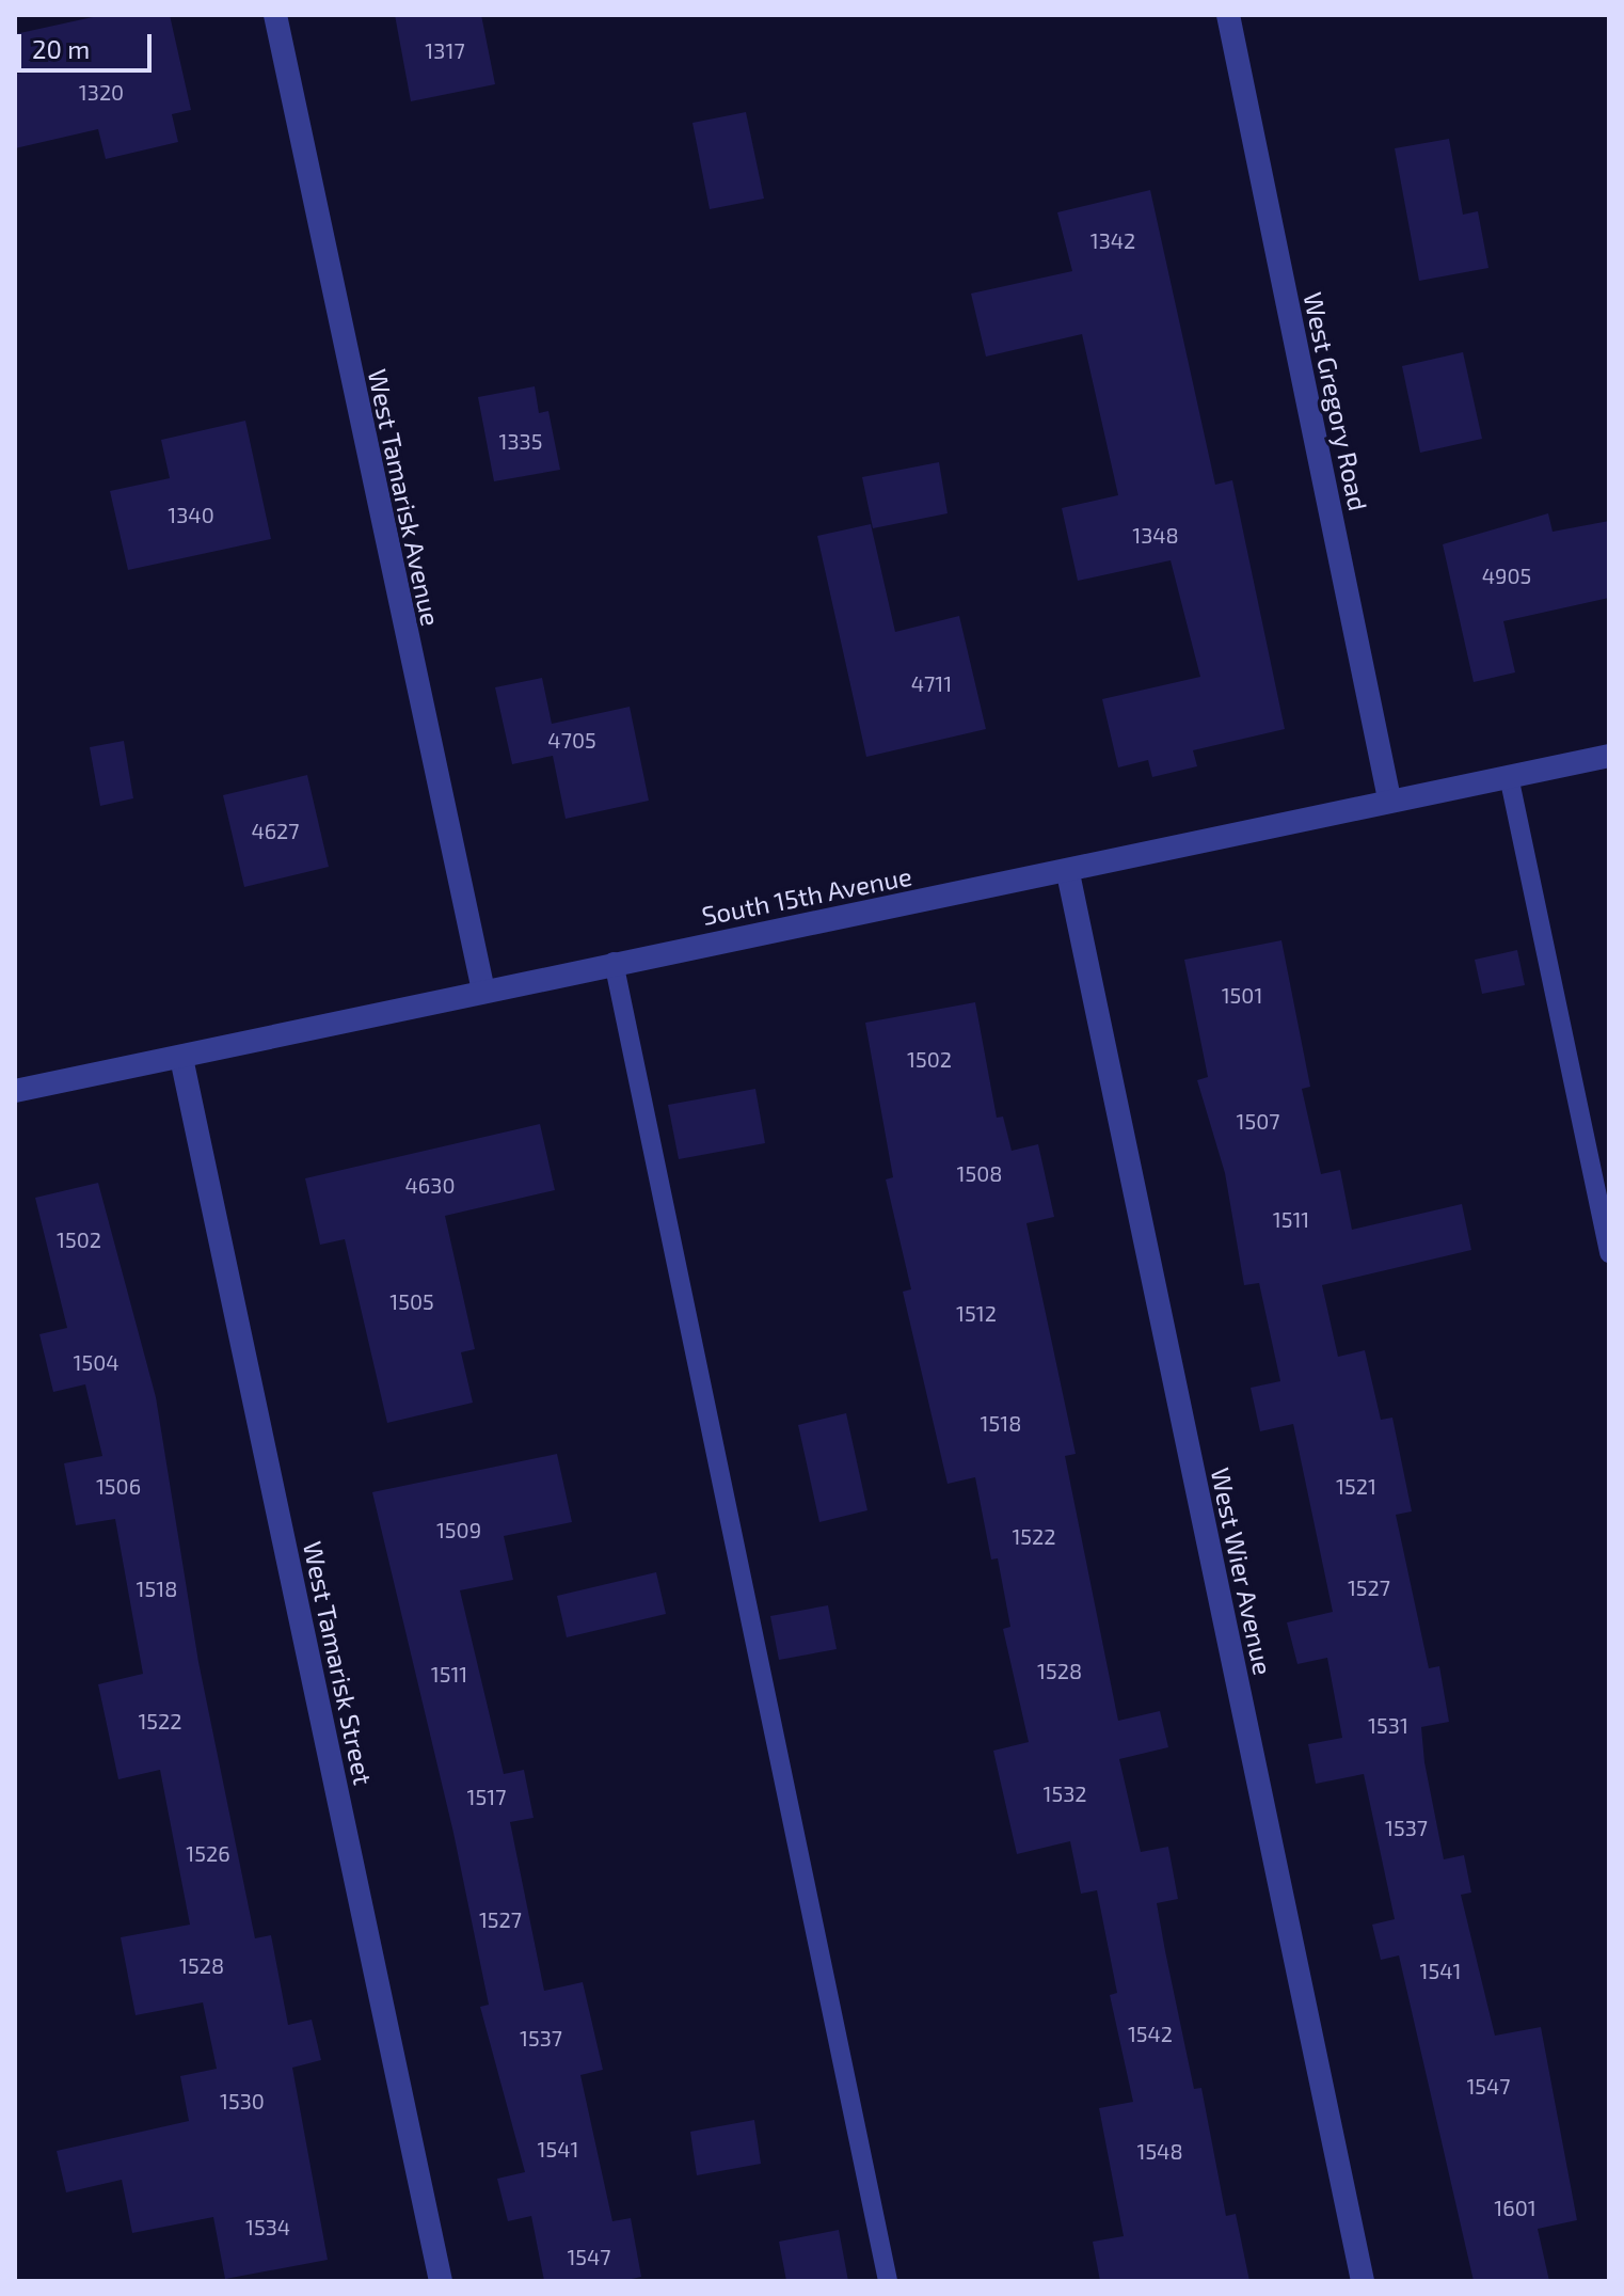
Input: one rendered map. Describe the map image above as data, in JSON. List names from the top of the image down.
{
  "streets": {
    "street": [
      "West Gregory Road",
      "West Tamarisk Avenue",
      "South 15th Avenue",
      "West Wier Avenue",
      "West Tamarisk Street"
    ]
  },
  "crossings": [
    ["West Gregory Road", "South 15th Avenue"],
    ["West Tamarisk Avenue", "South 15th Avenue"],
    ["South 15th Avenue", "West Wier Avenue"],
    ["South 15th Avenue", "West Tamarisk Street"]
  ],
  "house_numbers": [
    "1317",
    "1320",
    "1342",
    "1335",
    "1340",
    "1348",
    "4905",
    "4711",
    "4705",
    "4627",
    "1501",
    "1502",
    "1507",
    "1508",
    "4630",
    "1511",
    "1502",
    "1505",
    "1512",
    "1504",
    "1518",
    "1506",
    "1521",
    "1509",
    "1522",
    "1527",
    "1518",
    "1528",
    "1511",
    "1522",
    "1531",
    "1532",
    "1517",
    "1537",
    "1526",
    "1527",
    "1528",
    "1541",
    "1542",
    "1537",
    "1547",
    "1530",
    "1541",
    "1548",
    "1601",
    "1534",
    "1547"
  ],
  "scale_bar": "20 m"
}
